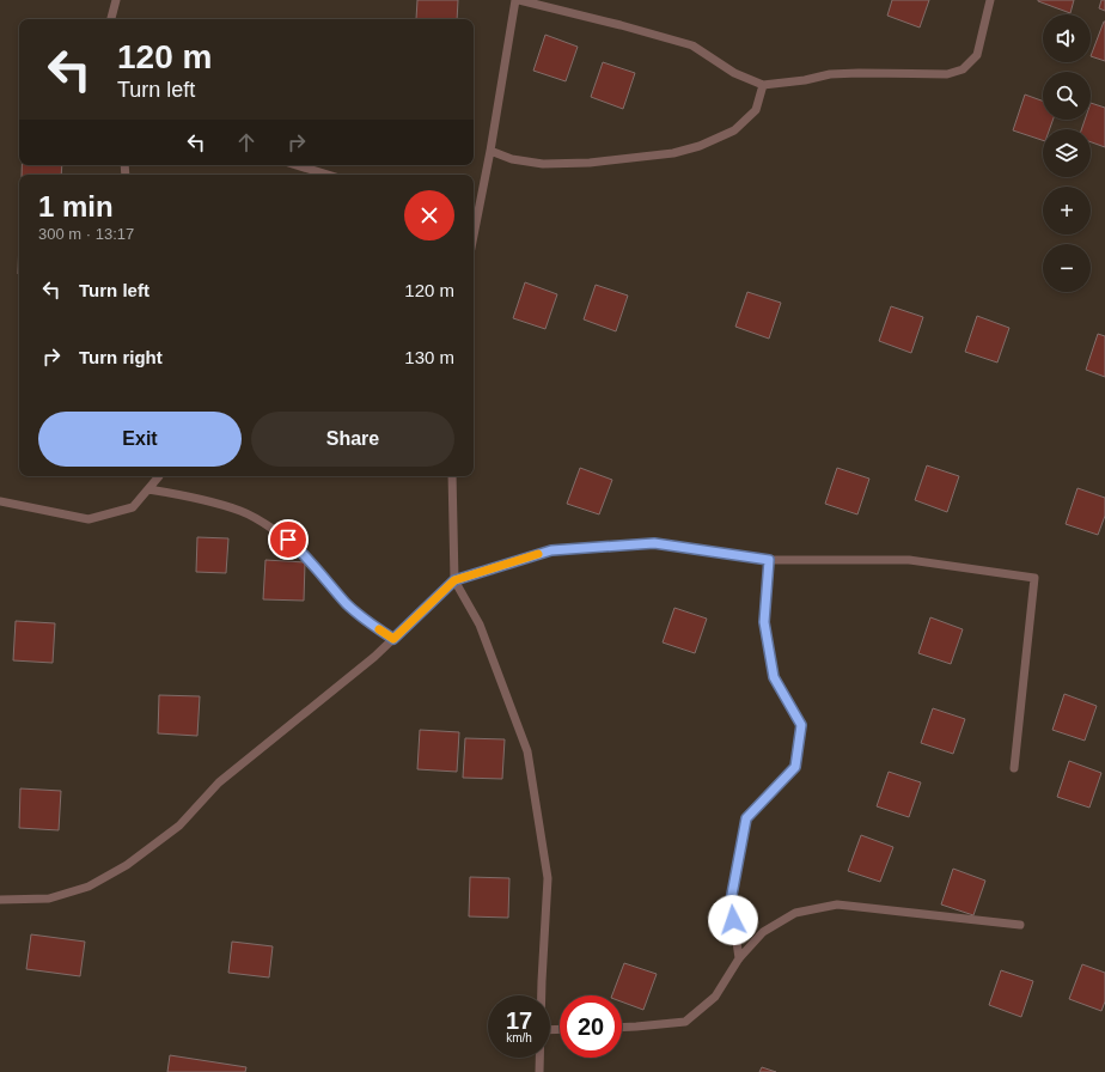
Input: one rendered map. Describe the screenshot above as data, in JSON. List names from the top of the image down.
{
  "page": {
    "map_buttons": ["+", "−"],
    "turn": ["120 m", "Turn left"],
    "heading": ["1 min", "300 m · 13:17"],
    "list": [
      {
        "name": "Turn left",
        "value": "120 m"
      },
      {
        "name": "Turn right",
        "value": "130 m"
      }
    ],
    "buttons": ["Exit", "Share"],
    "speed": "17 km/h",
    "limit": "20"
  }
}
